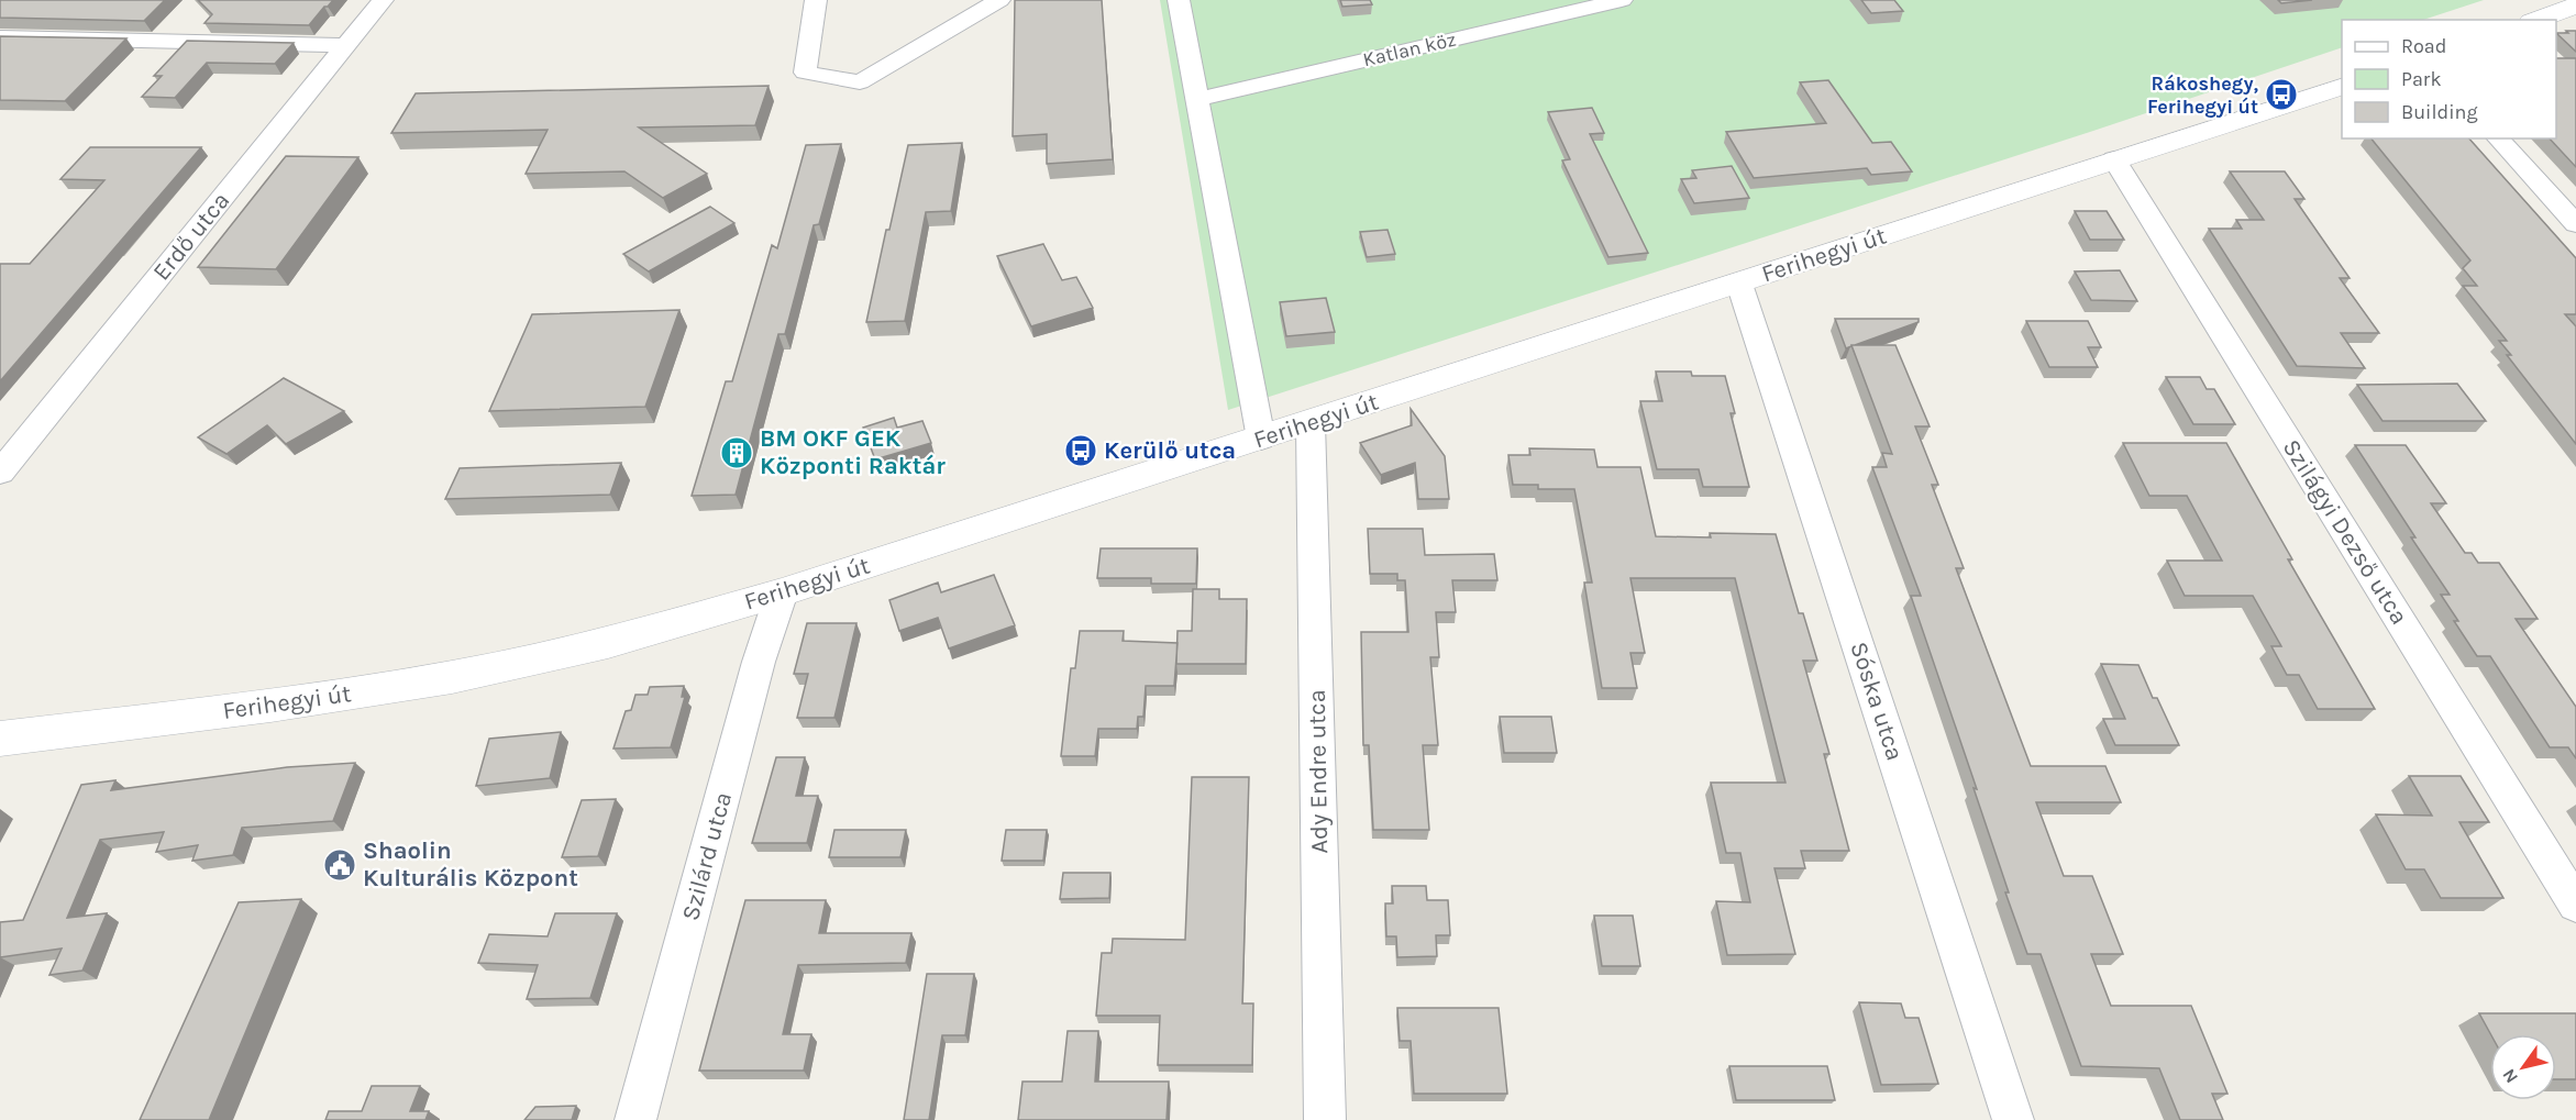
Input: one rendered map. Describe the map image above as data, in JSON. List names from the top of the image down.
{
  "streets": {
    "main road": ["Ferihegyi út"],
    "street": [
      "Katlan köz",
      "Erdő utca",
      "Szilágyi Dezső utca",
      "Sóska utca",
      "Ady Endre utca",
      "Szilárd utca"
    ]
  },
  "crossings": [
    ["Ferihegyi út", "Szilágyi Dezső utca"],
    ["Ferihegyi út", "Sóska utca"],
    ["Ferihegyi út", "Ady Endre utca"],
    ["Ferihegyi út", "Szilárd utca"]
  ],
  "places": {
    "bus stop": ["Rákoshegy, Ferihegyi út", "Kerülő utca"],
    "building": ["BM OKF GEK Központi Raktár"],
    "public building": ["Shaolin Kulturális Központ"]
  },
  "legend": ["Road", "Park", "Building"],
  "north": "bottom left"
}
